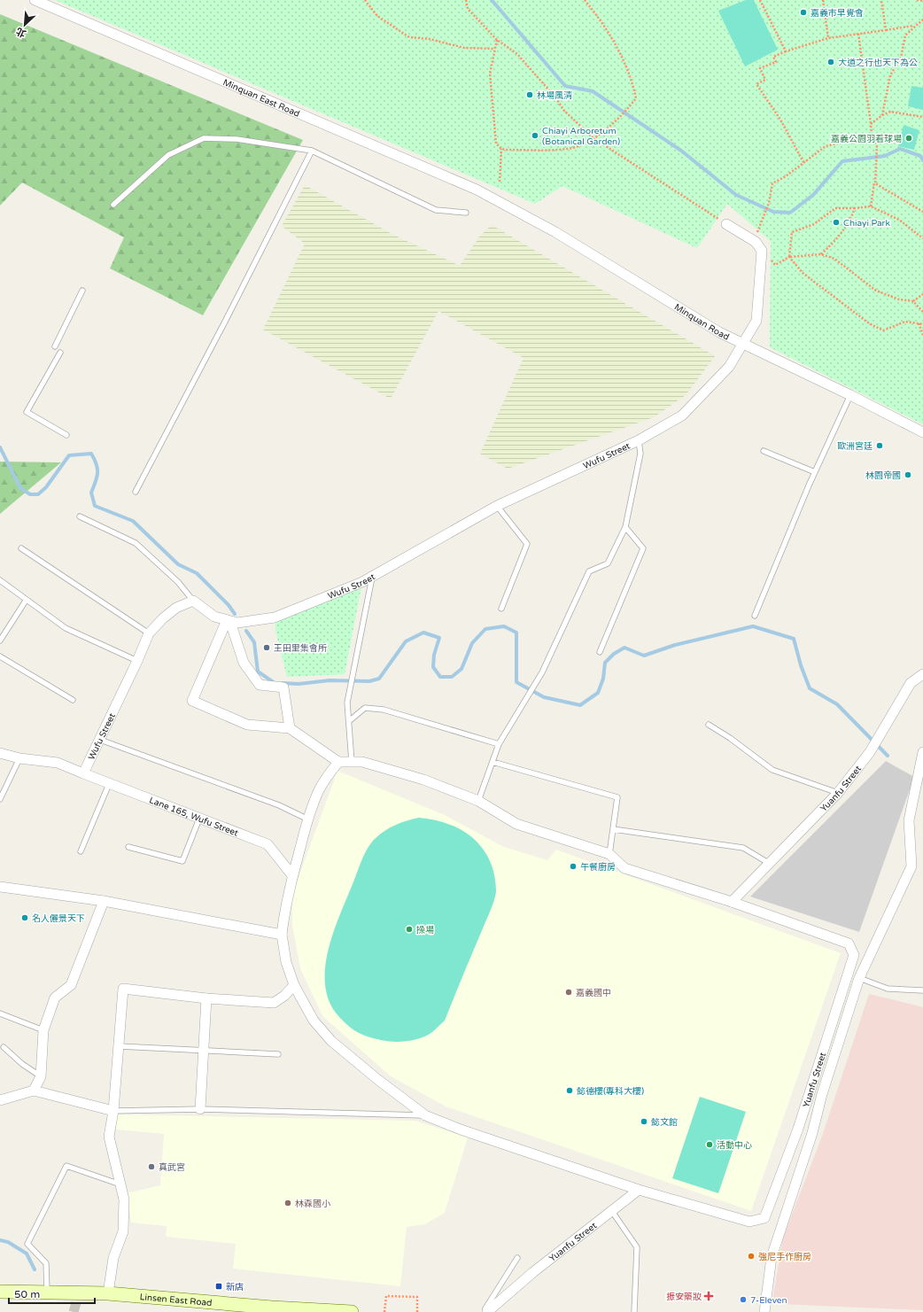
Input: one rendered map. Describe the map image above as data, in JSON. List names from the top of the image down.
{
  "streets": {
    "main road": ["Linsen East Road"],
    "street": [
      "Minquan East Road",
      "Minquan Road",
      "Wufu Street",
      "Yuanfu Street",
      "Lane 165, Wufu Street"
    ]
  },
  "crossings": [
    ["Minquan East Road", "Minquan Road"],
    ["Minquan Road", "Wufu Street"],
    ["Wufu Street", "Lane 165, Wufu Street"]
  ],
  "places": {
    "other": [
      "嘉義市早覺會",
      "大道之行也天下為公",
      "林場風清",
      "Chiayi Arboretum (Botanical Garden)",
      "嘉義公園羽看球場",
      "Chiayi Park",
      "歐洲宮廷",
      "林園帝國",
      "王田里集會所",
      "午餐廚房",
      "名人儷景天下",
      "操場",
      "嘉義國中",
      "懿德樓(專科大樓)",
      "懿文館",
      "活動中心",
      "真武宮",
      "林森國小",
      "強尼手作廚房",
      "7-Eleven"
    ],
    "transit": ["新店"],
    "health": ["振安藥妝"]
  },
  "scale_bar": "50 m",
  "north": "bottom left"
}
